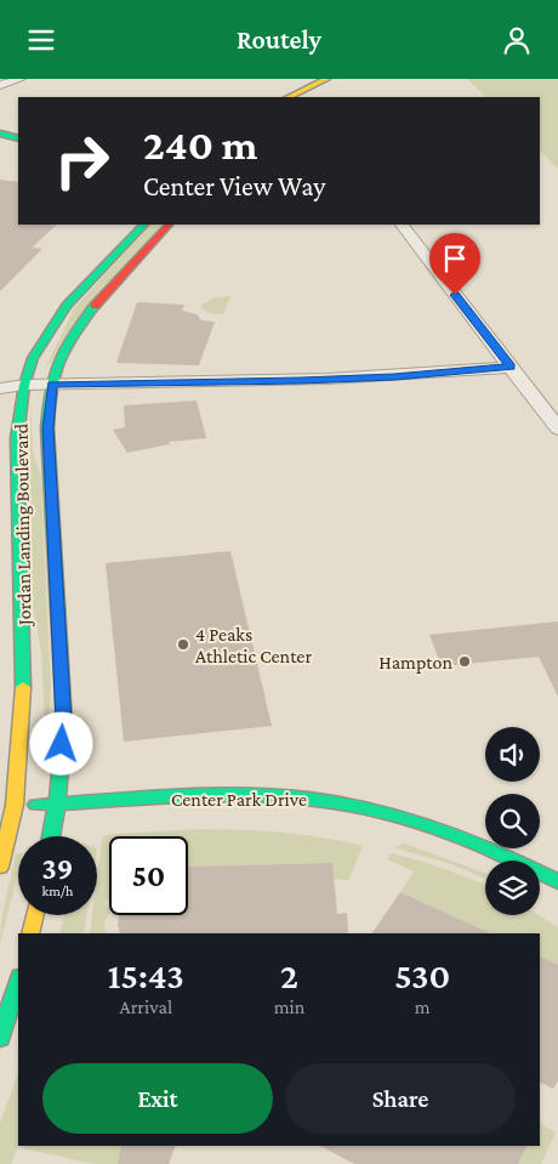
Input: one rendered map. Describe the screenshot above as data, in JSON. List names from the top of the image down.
{
  "streets": {
    "main road": ["Jordan Landing Boulevard", "Center Park Drive"]
  },
  "crossings": [
    ["Jordan Landing Boulevard", "Center Park Drive"]
  ],
  "places": ["4 Peaks Athletic Center", "Hampton"],
  "page": {
    "header": "Routely",
    "turn": ["240 m", "Center View Way"],
    "speed": "39 km/h",
    "limit": "50",
    "eta": [
      "15:43",
      "Arrival",
      "2",
      "min",
      "530",
      "m"
    ],
    "buttons": ["Exit", "Share"]
  }
}
